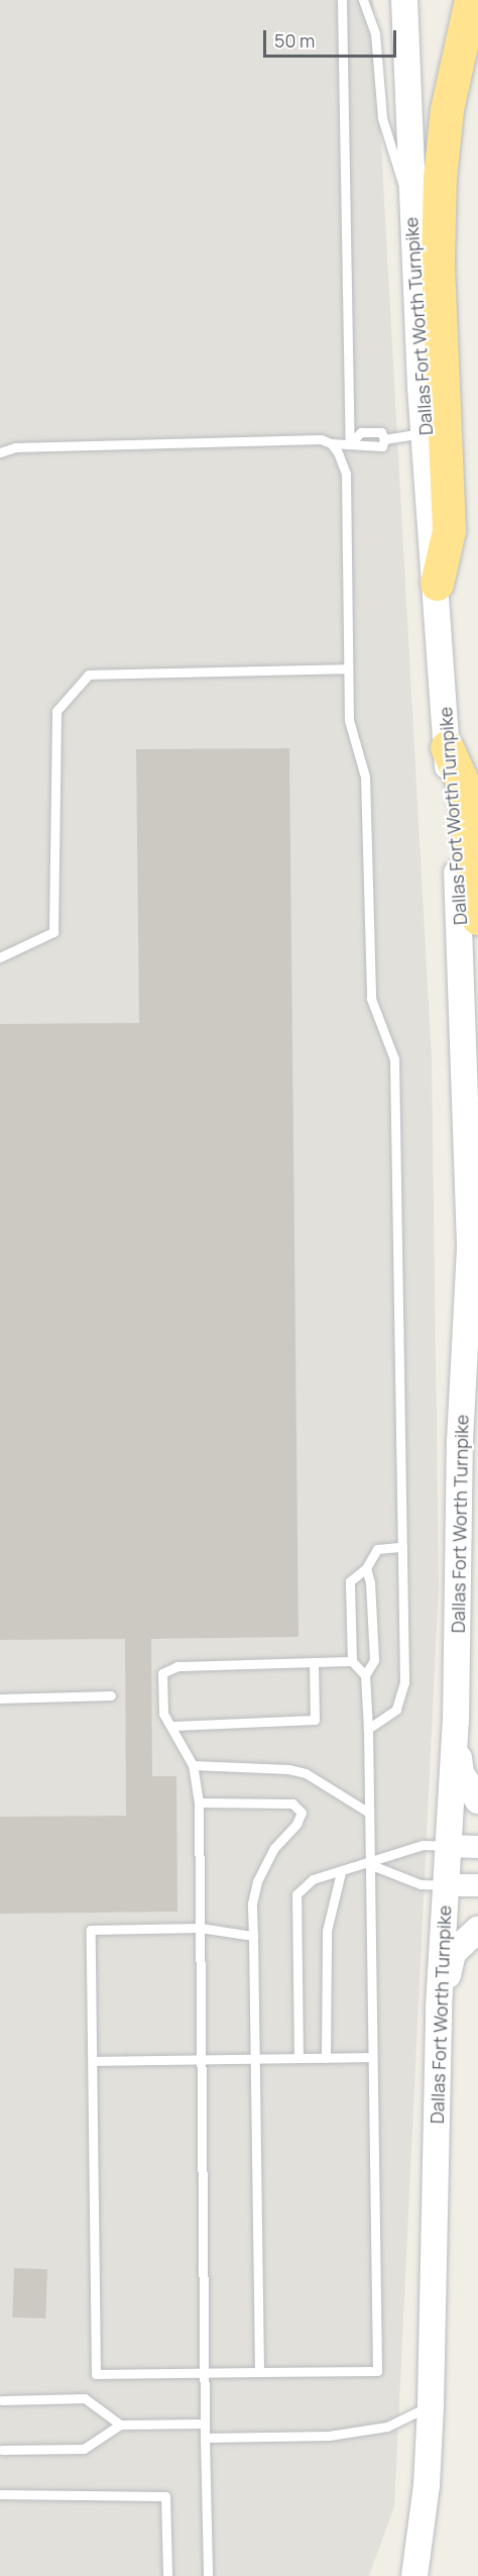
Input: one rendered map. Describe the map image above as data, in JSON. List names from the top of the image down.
{
  "streets": {
    "main road": ["Dallas Fort Worth Turnpike"]
  },
  "scale_bar": "50 m"
}
